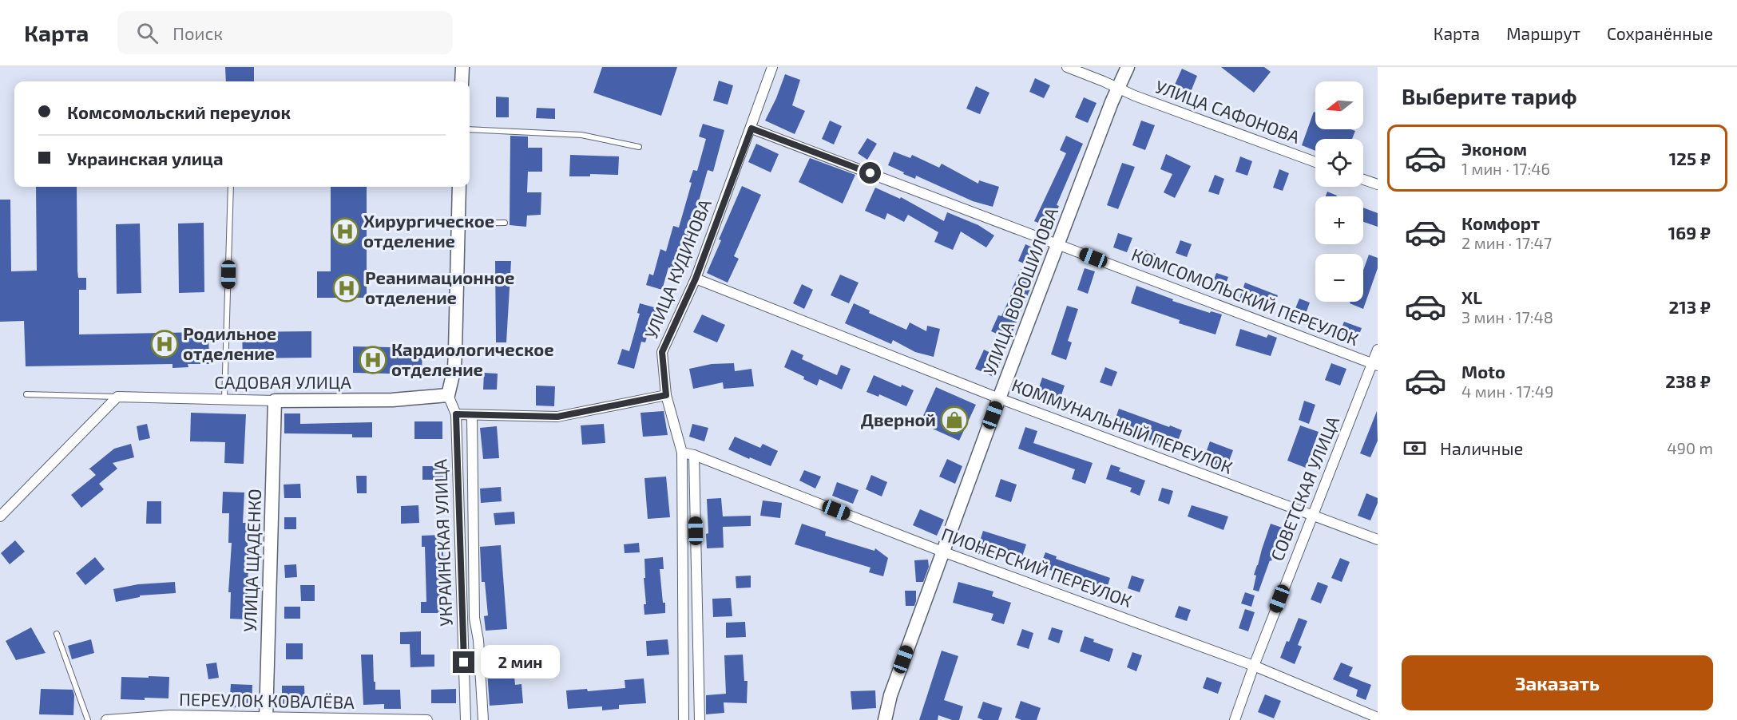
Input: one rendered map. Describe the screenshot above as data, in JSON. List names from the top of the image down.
{
  "streets": {
    "street": [
      "УЛИЦА САФОНОВА",
      "УЛИЦА КУДИНОВА",
      "УЛИЦА ВОРОШИЛОВА",
      "КОМСОМОЛЬСКИЙ ПЕРЕУЛОК",
      "САДОВАЯ УЛИЦА",
      "КОММУНАЛЬНЫЙ ПЕРЕУЛОК",
      "СОВЕТСКАЯ УЛИЦА",
      "УКРАИНСКАЯ УЛИЦА",
      "УЛИЦА ЩАДЕНКО",
      "ПИОНЕРСКИЙ ПЕРЕУЛОК",
      "ПЕРЕУЛОК КОВАЛЁВА"
    ]
  },
  "crossings": [
    ["УЛИЦА САФОНОВА", "УЛИЦА ВОРОШИЛОВА"],
    ["УЛИЦА КУДИНОВА", "КОМСОМОЛЬСКИЙ ПЕРЕУЛОК"],
    ["УЛИЦА КУДИНОВА", "КОММУНАЛЬНЫЙ ПЕРЕУЛОК"],
    ["УЛИЦА КУДИНОВА", "ПИОНЕРСКИЙ ПЕРЕУЛОК"],
    ["УЛИЦА ВОРОШИЛОВА", "КОМСОМОЛЬСКИЙ ПЕРЕУЛОК"],
    ["УЛИЦА ВОРОШИЛОВА", "КОММУНАЛЬНЫЙ ПЕРЕУЛОК"],
    ["УЛИЦА ВОРОШИЛОВА", "ПИОНЕРСКИЙ ПЕРЕУЛОК"],
    ["КОМСОМОЛЬСКИЙ ПЕРЕУЛОК", "СОВЕТСКАЯ УЛИЦА"],
    ["САДОВАЯ УЛИЦА", "УКРАИНСКАЯ УЛИЦА"],
    ["САДОВАЯ УЛИЦА", "УЛИЦА ЩАДЕНКО"],
    ["КОММУНАЛЬНЫЙ ПЕРЕУЛОК", "СОВЕТСКАЯ УЛИЦА"],
    ["СОВЕТСКАЯ УЛИЦА", "ПИОНЕРСКИЙ ПЕРЕУЛОК"],
    ["УЛИЦА ЩАДЕНКО", "ПЕРЕУЛОК КОВАЛЁВА"]
  ],
  "places": {
    "hospital": [
      "Хирургическое отделение",
      "Реанимационное отделение",
      "Родильное отделение",
      "Кардиологическое отделение"
    ],
    "shop": ["Дверной"]
  },
  "north": "left",
  "page": {
    "header": "Карта",
    "search": "Поиск",
    "nav": ["Карта", "Маршрут", "Сохранённые"],
    "heading": "Выберите тариф",
    "map_buttons": ["+", "−"],
    "banner": ["Комсомольский переулок", "Украинская улица"],
    "list": [
      {
        "name": "Эконом",
        "note": "1 мин · 17:46",
        "value": "125 ₽"
      },
      {
        "name": "Комфорт",
        "note": "2 мин · 17:47",
        "value": "169 ₽"
      },
      {
        "name": "XL",
        "note": "3 мин · 17:48",
        "value": "213 ₽"
      },
      {
        "name": "Moto",
        "note": "4 мин · 17:49",
        "value": "238 ₽"
      }
    ],
    "pay": ["Наличные", "490 m"],
    "bubble": "2 мин",
    "buttons": "Заказать"
  }
}
